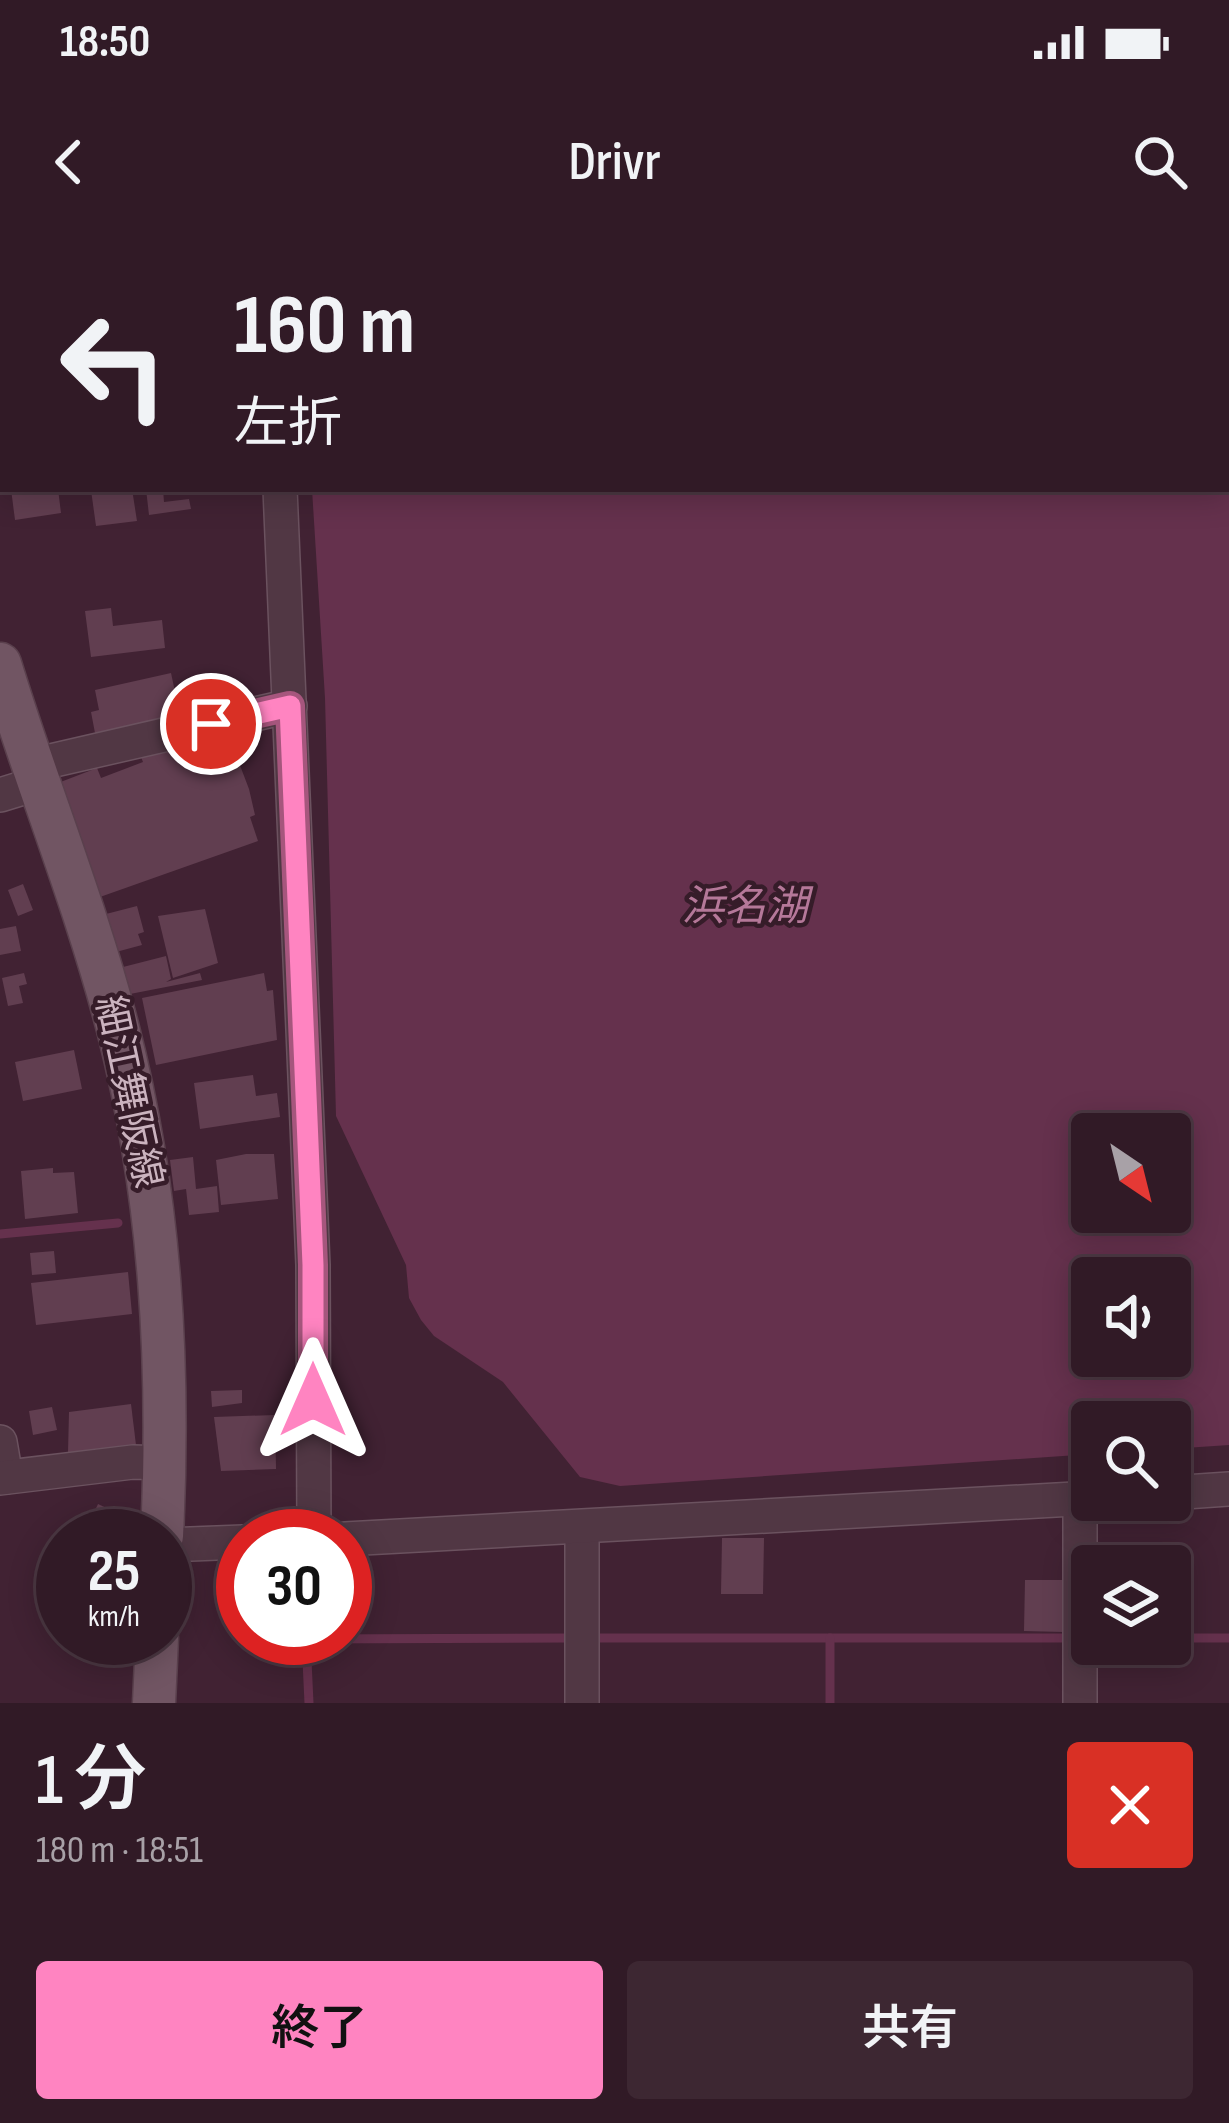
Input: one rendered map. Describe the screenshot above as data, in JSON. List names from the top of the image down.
{
  "streets": {
    "main road": ["細江舞阪線"]
  },
  "water": ["浜名湖"],
  "north": "bottom right",
  "page": {
    "status": "18:50",
    "header": "Drivr",
    "turn": ["160 m", "左折"],
    "speed": "25 km/h",
    "limit": "30",
    "heading": ["1 分", "180 m · 18:51"],
    "buttons": ["終了", "共有"]
  }
}
